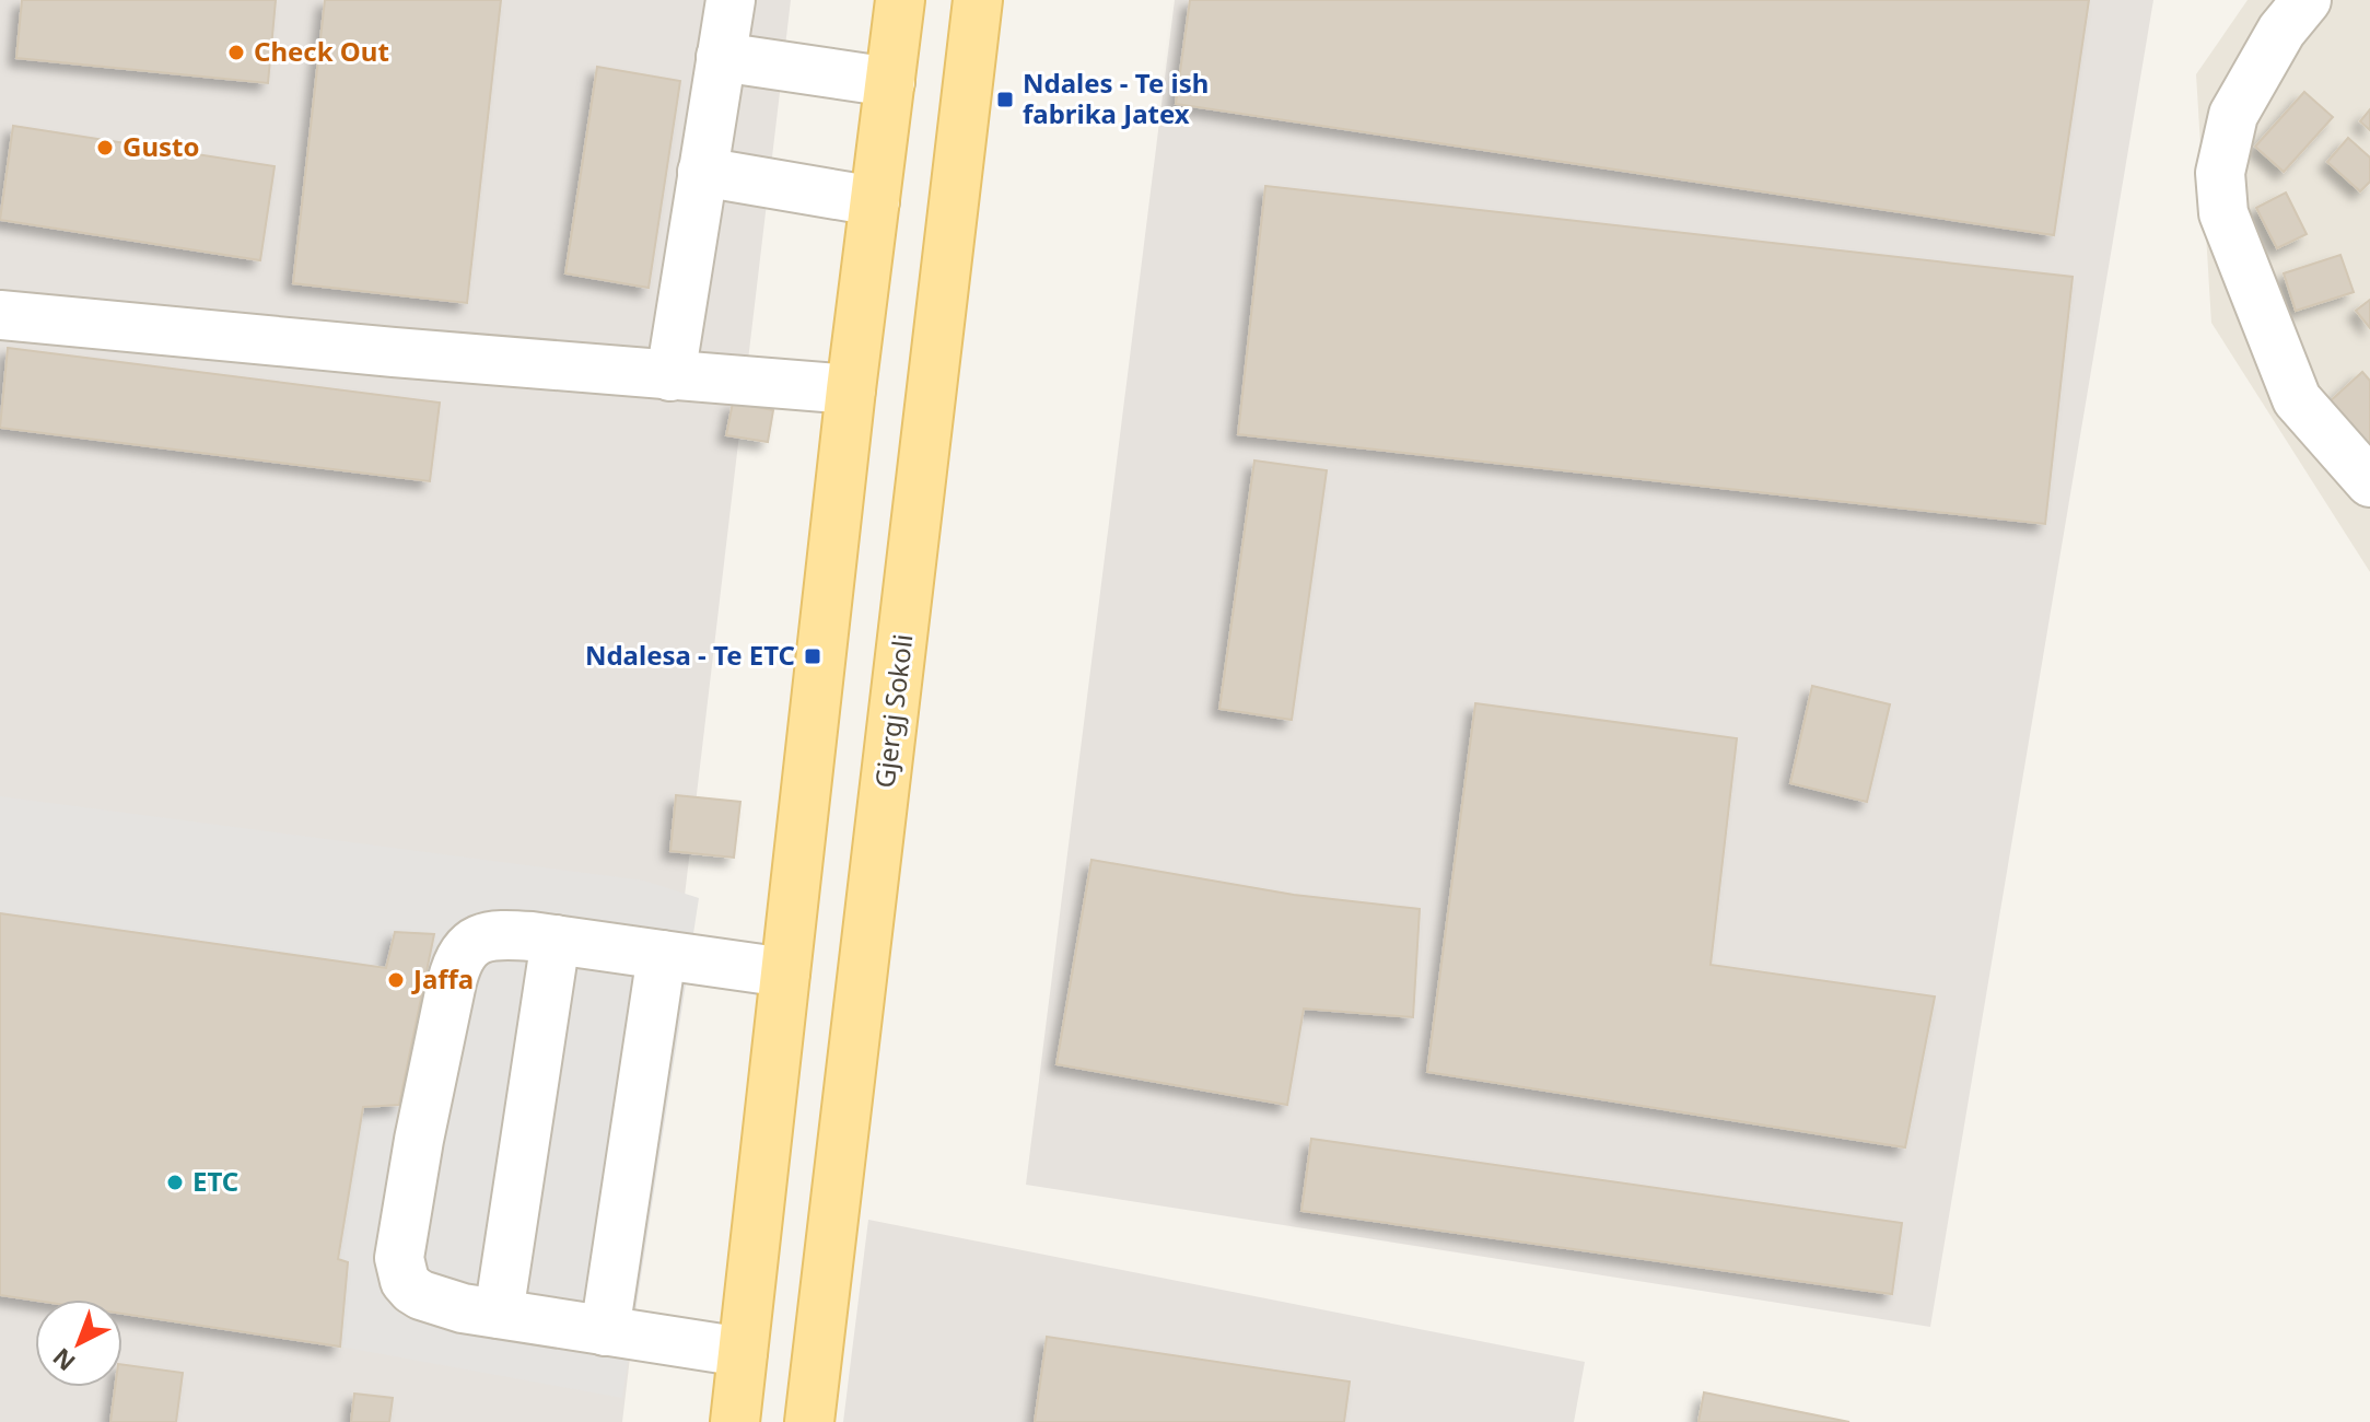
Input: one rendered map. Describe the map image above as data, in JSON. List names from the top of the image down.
{
  "streets": {
    "main road": ["Gjergj Sokoli"]
  },
  "places": {
    "other": [
      "Check Out",
      "Gusto",
      "Jaffa",
      "ETC"
    ],
    "transit": ["Ndales - Te ish fabrika Jatex", "Ndalesa - Te ETC"]
  },
  "north": "bottom left"
}
